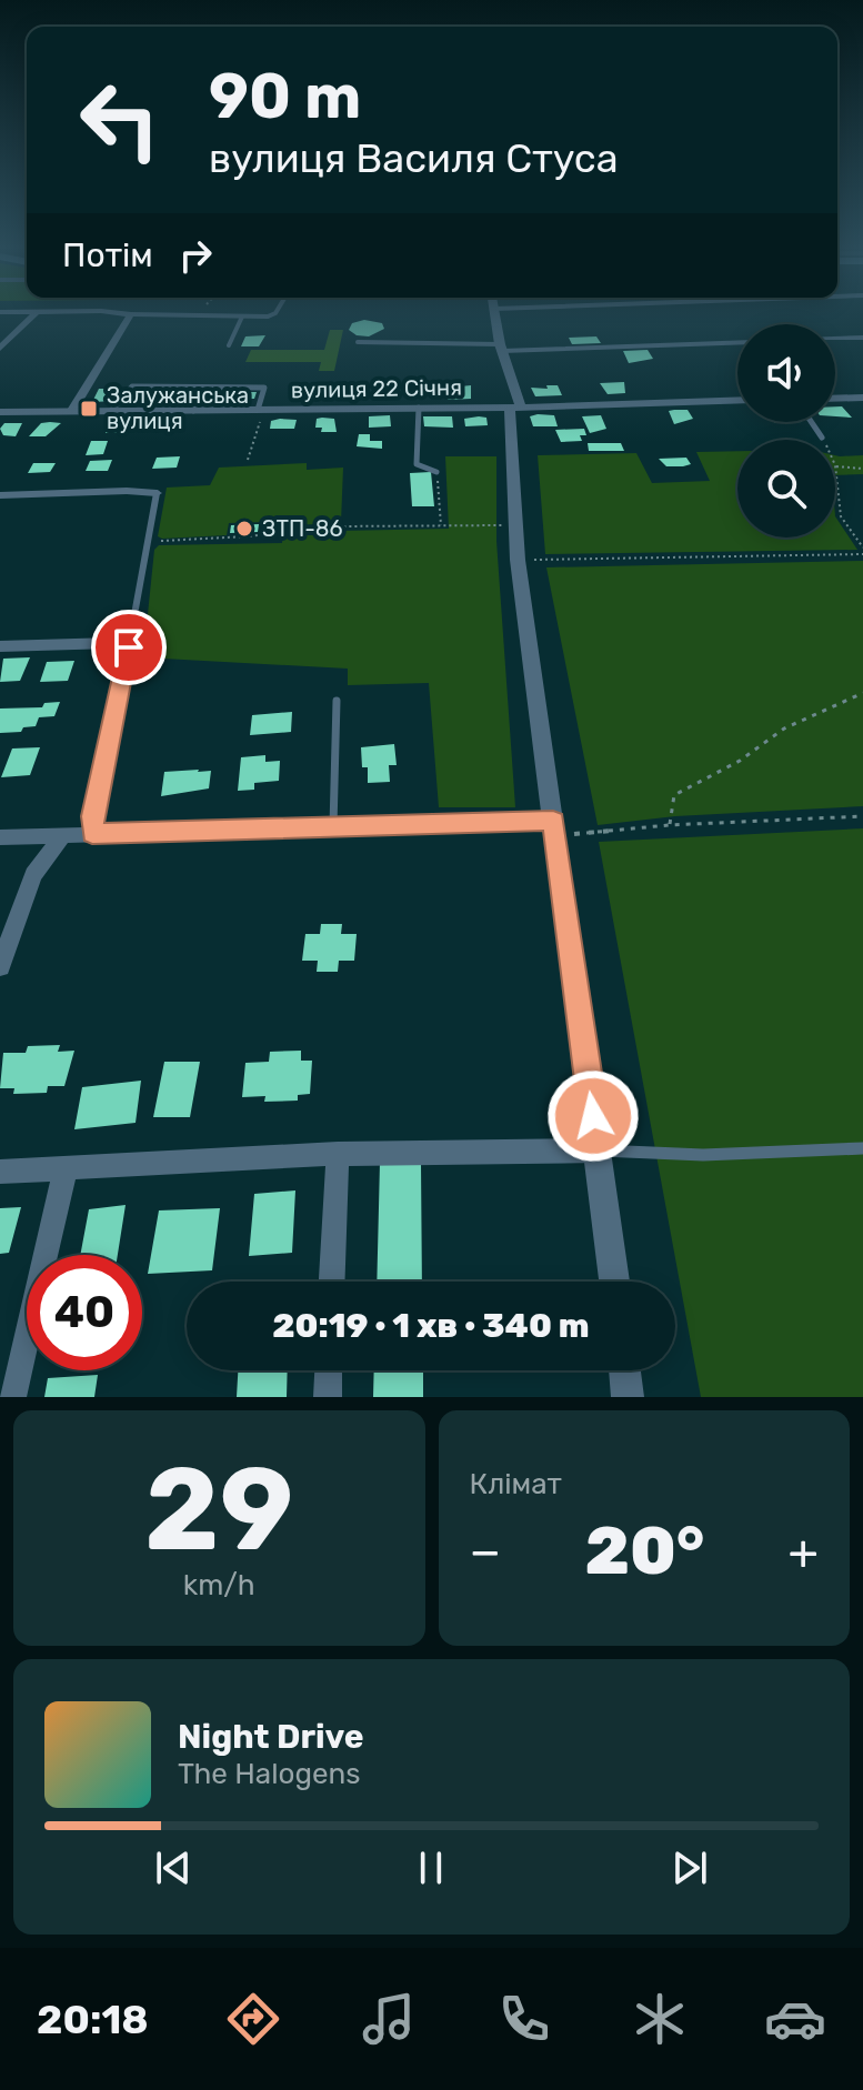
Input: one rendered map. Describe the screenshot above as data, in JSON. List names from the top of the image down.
{
  "streets": {
    "street": ["вулиця 22 Січня"]
  },
  "places": {
    "transit": ["Залужанська вулиця"],
    "other": ["ЗТП-86"]
  },
  "page": {
    "turn": ["90 m", "вулиця Василя Стуса"],
    "then": "Потім",
    "limit": "40",
    "trip": "20:19 · 1 хв · 340 m",
    "tile": [
      ["29", "km/h"],
      "Клімат"
    ],
    "heat": ["−", "20°", "+"],
    "song": ["Night Drive", "The Halogens"],
    "tabs": "20:18"
  }
}
